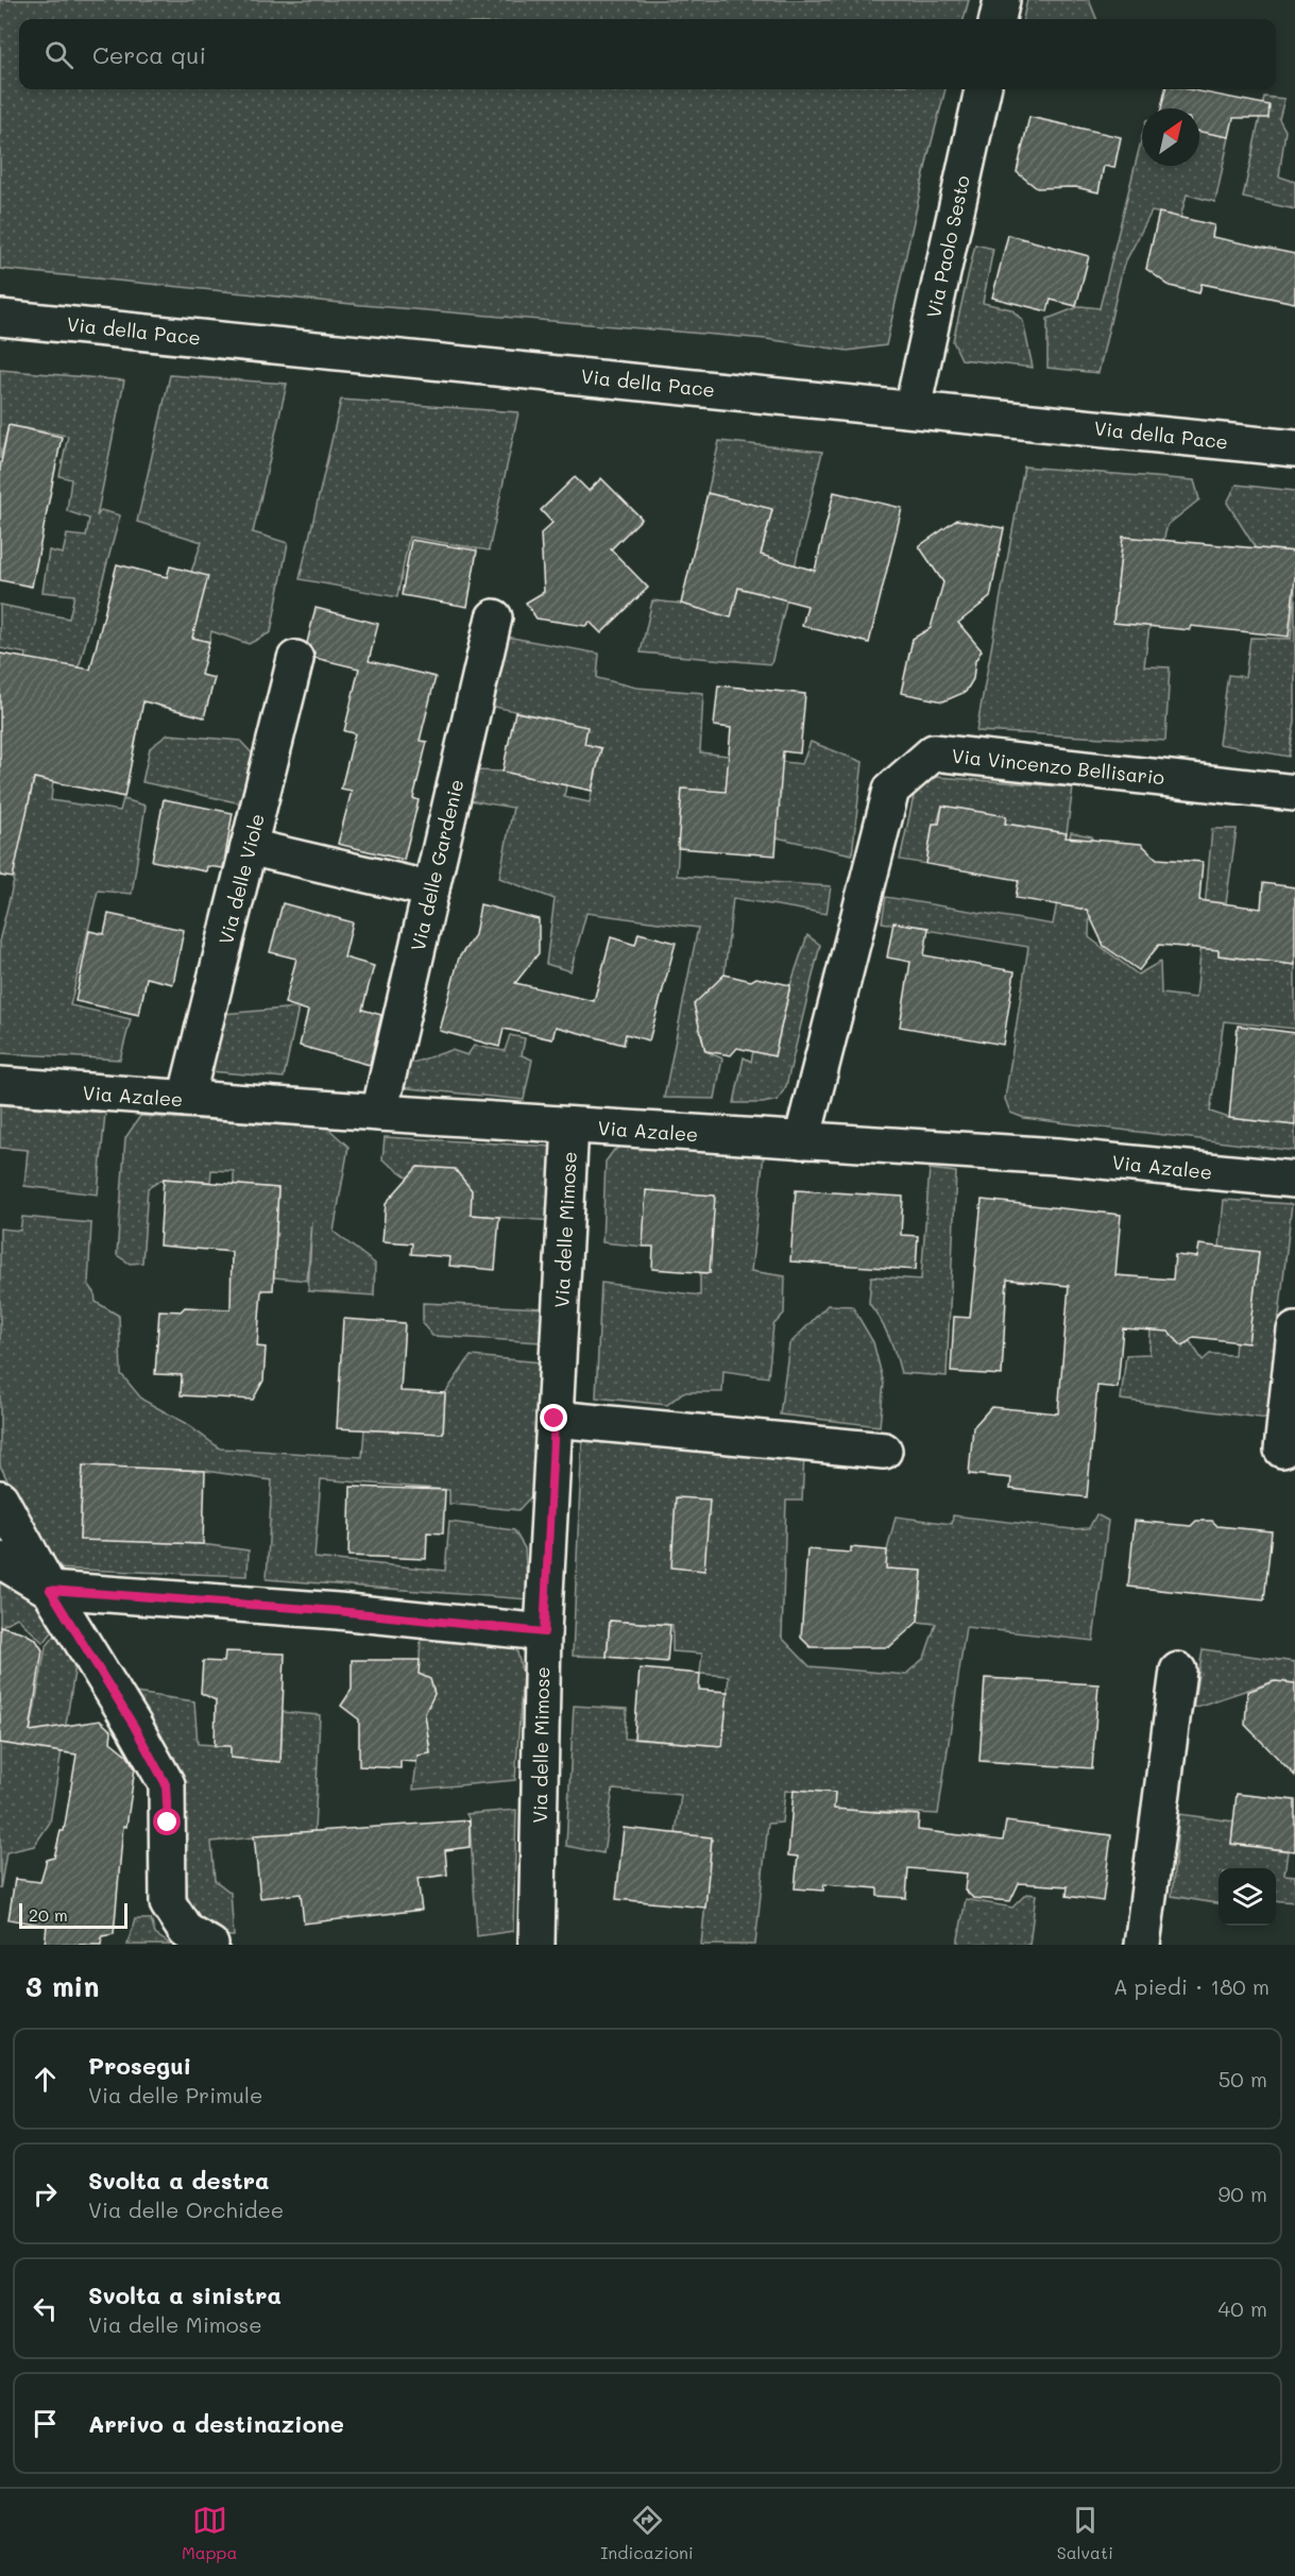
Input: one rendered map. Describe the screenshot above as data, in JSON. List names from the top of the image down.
{
  "streets": {
    "street": [
      "Via Paolo Sesto",
      "Via della Pace",
      "Via Vincenzo Bellisario",
      "Via delle Gardenie",
      "Via delle Viole",
      "Via Azalee",
      "Via delle Mimose"
    ]
  },
  "crossings": [
    ["Via Paolo Sesto", "Via della Pace"],
    ["Via Vincenzo Bellisario", "Via Azalee"],
    ["Via delle Gardenie", "Via Azalee"],
    ["Via delle Viole", "Via Azalee"],
    ["Via Azalee", "Via delle Mimose"]
  ],
  "scale_bar": "20 m",
  "north": "top right",
  "page": {
    "search": "Cerca qui",
    "scale": "20 m",
    "heading": ["3 min", "A piedi · 180 m"],
    "list": [
      ["Prosegui", "Via delle Primule", "50 m"],
      ["Svolta a destra", "Via delle Orchidee", "90 m"],
      ["Svolta a sinistra", "Via delle Mimose", "40 m"],
      "Arrivo a destinazione"
    ],
    "nav": ["Mappa", "Indicazioni", "Salvati"]
  }
}
